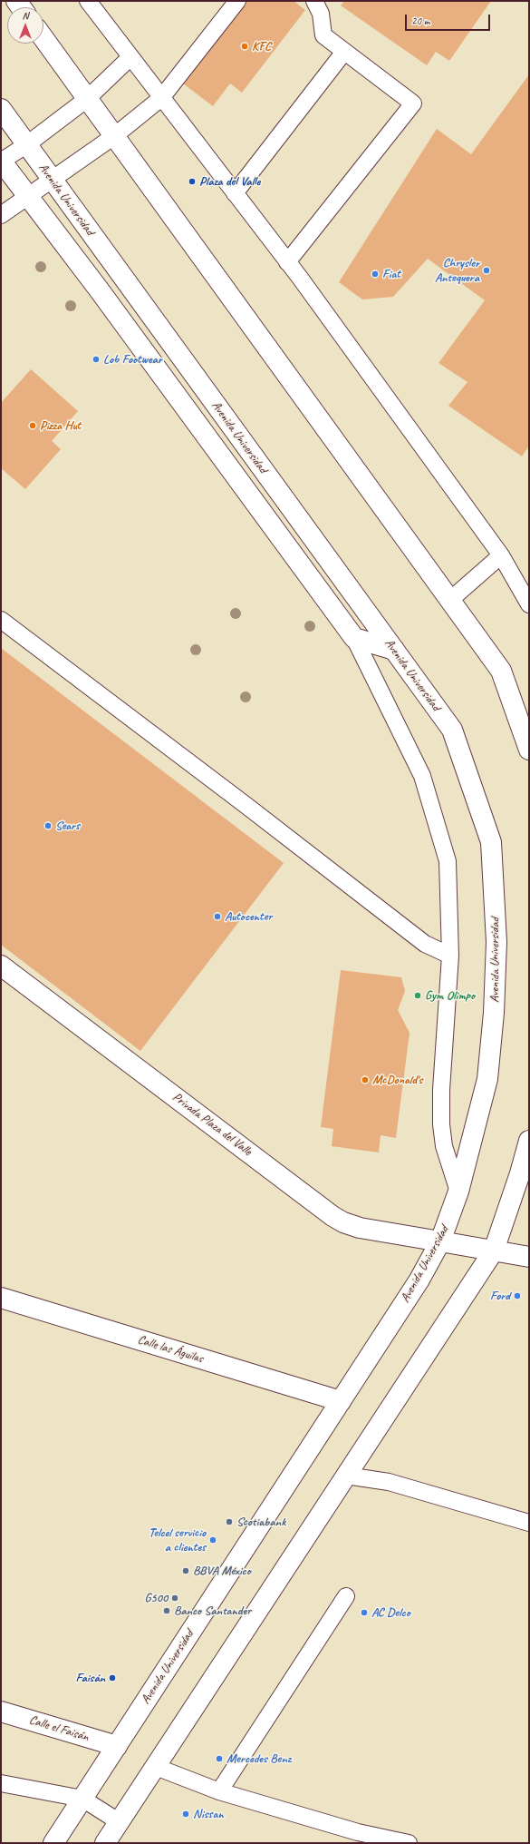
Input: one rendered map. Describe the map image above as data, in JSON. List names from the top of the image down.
{
  "streets": {
    "main road": [
      "Avenida Universidad",
      "Privada Plaza del Valle",
      "Calle las Águilas",
      "Calle el Faisán"
    ]
  },
  "crossings": [
    ["Avenida Universidad", "Privada Plaza del Valle"],
    ["Avenida Universidad", "Calle las Águilas"],
    ["Avenida Universidad", "Calle el Faisán"]
  ],
  "places": [
    "KFC",
    "Plaza del Valle",
    "Chrysler Antequera",
    "Fiat",
    "Lob Footwear",
    "Pizza Hut",
    "Sears",
    "Autocenter",
    "Gym Olimpo",
    "McDonald's",
    "Ford",
    "Scotiabank",
    "Telcel servicio a clientes",
    "BBVA México",
    "G500",
    "Banco Santander",
    "AC Delco",
    "Faisán",
    "Mercedes Benz",
    "Nissan"
  ],
  "scale_bar": "20 m",
  "north": "top"
}
